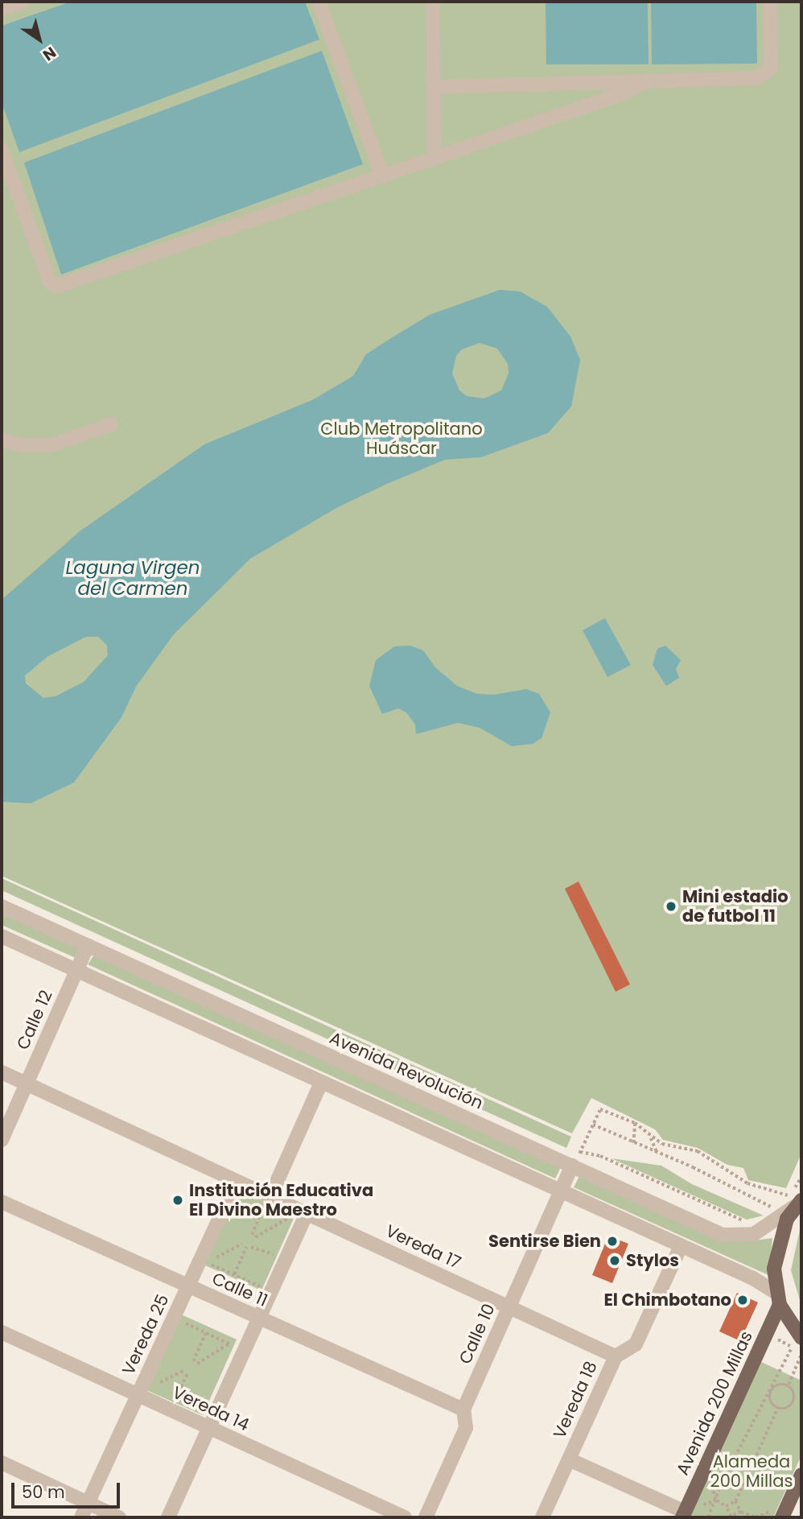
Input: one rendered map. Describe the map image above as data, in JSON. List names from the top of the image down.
{
  "streets": {
    "main road": ["Avenida 200 Millas"],
    "street": [
      "Calle 12",
      "Avenida Revolución",
      "Vereda 17",
      "Calle 11",
      "Calle 10",
      "Vereda 25",
      "Vereda 18",
      "Vereda 14"
    ]
  },
  "crossings": [
    ["Calle 12", "Avenida Revolución"],
    ["Calle 12", "Vereda 17"],
    ["Avenida Revolución", "Calle 10"],
    ["Vereda 17", "Calle 10"],
    ["Vereda 17", "Vereda 25"],
    ["Vereda 17", "Vereda 18"],
    ["Calle 11", "Calle 10"],
    ["Calle 11", "Vereda 25"],
    ["Vereda 25", "Vereda 14"]
  ],
  "water": ["Laguna Virgen del Carmen"],
  "parks": ["Club Metropolitano Huáscar", "Alameda 200 Millas"],
  "places": [
    "Mini estadio de futbol 11",
    "Institución Educativa El Divino Maestro",
    "Sentirse Bien",
    "Stylos",
    "El Chimbotano"
  ],
  "scale_bar": "50 m",
  "north": "bottom right"
}
